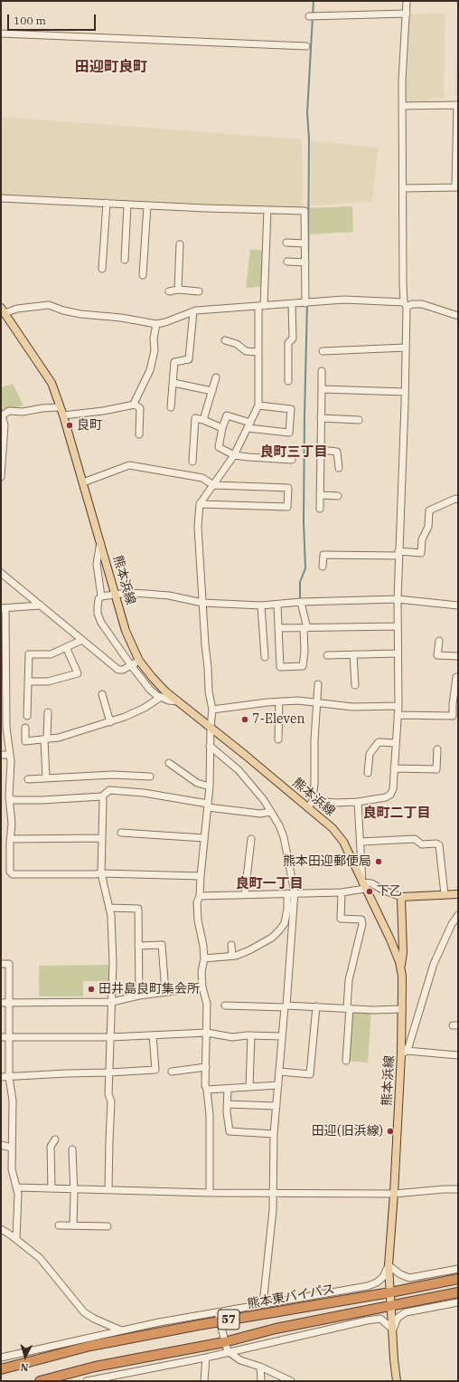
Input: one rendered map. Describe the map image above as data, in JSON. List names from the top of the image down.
{
  "streets": {
    "highway": ["熊本東バイパス", "57"],
    "main road": ["熊本浜線"]
  },
  "crossings": [
    ["熊本浜線", "熊本東バイパス"],
    ["熊本浜線", "57"]
  ],
  "districts": [
    "田迎町良町",
    "良町三丁目",
    "良町二丁目",
    "良町一丁目"
  ],
  "places": [
    "良町",
    "7-Eleven",
    "熊本田迎郵便局",
    "下乙",
    "田井島良町集会所",
    "田迎(旧浜線)"
  ],
  "scale_bar": "100 m",
  "north": "bottom"
}
